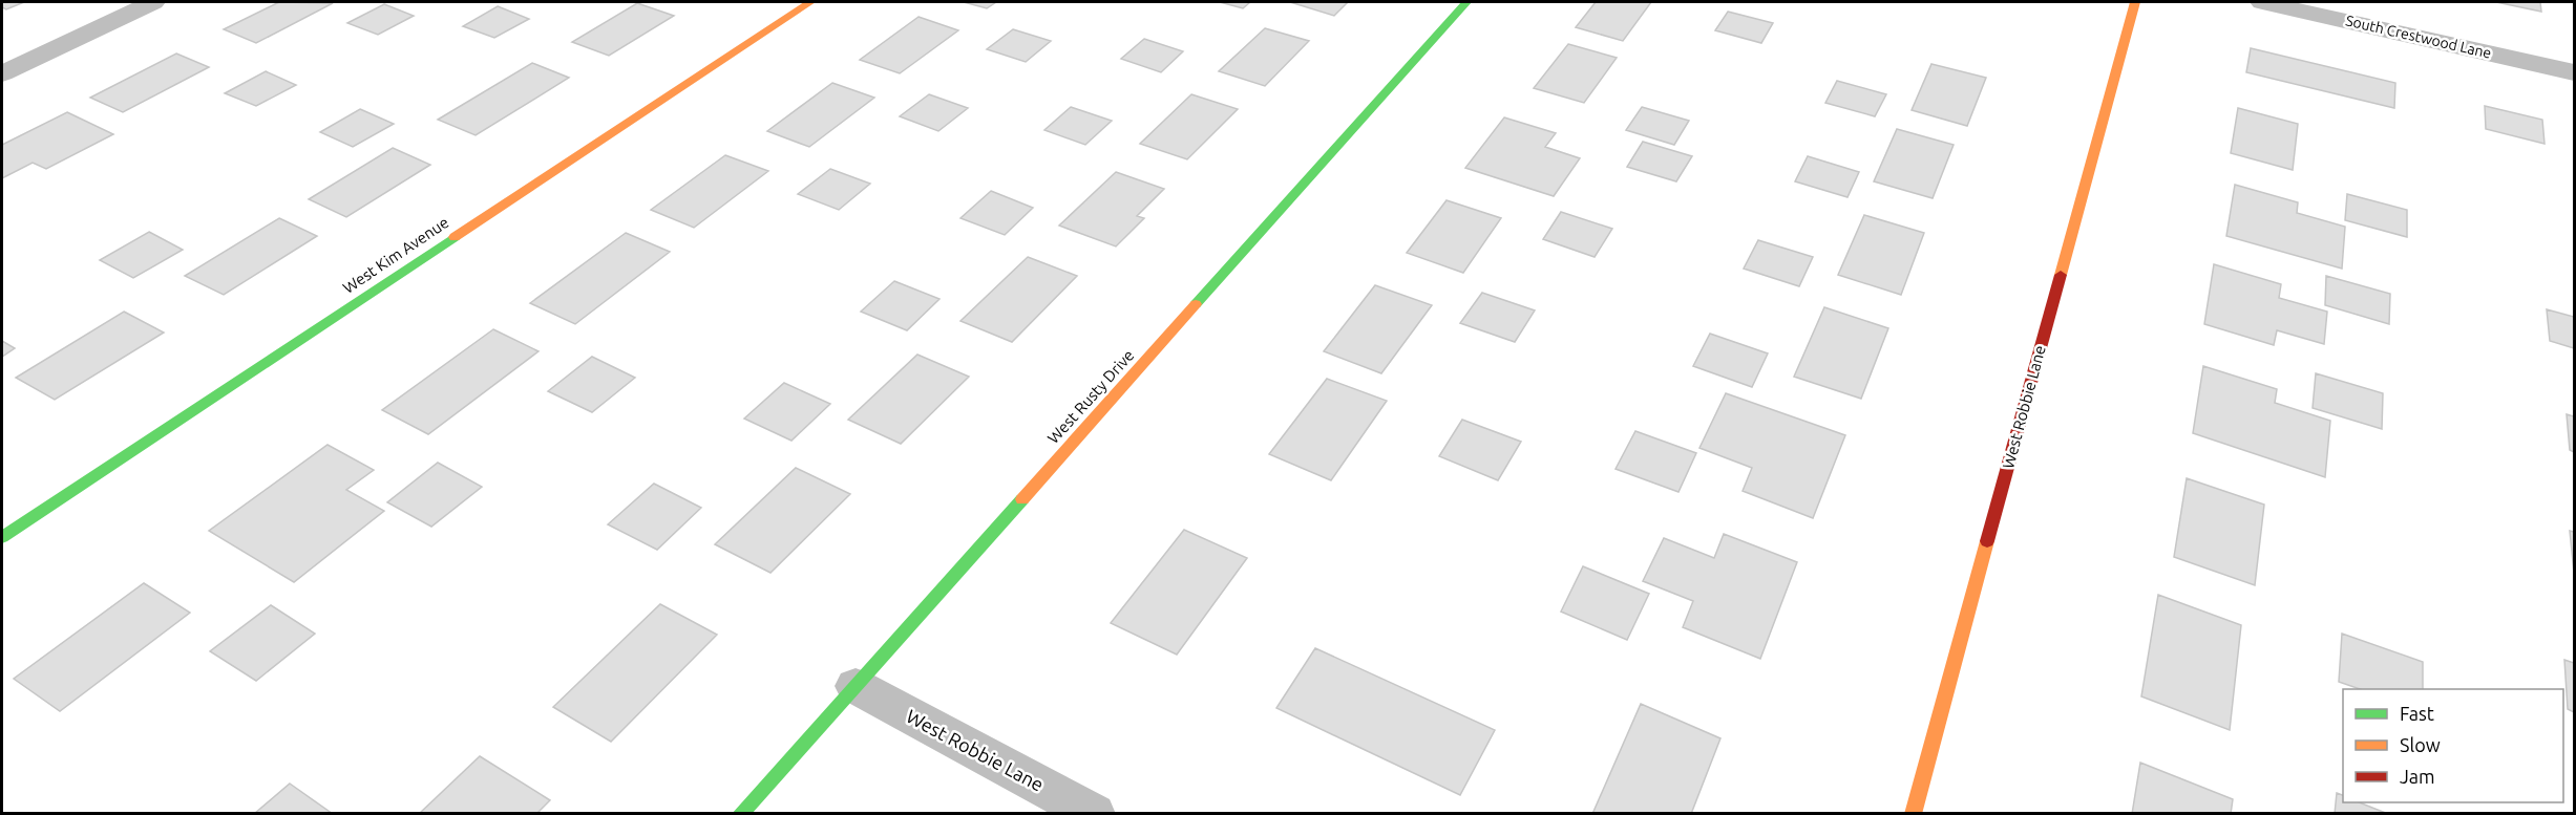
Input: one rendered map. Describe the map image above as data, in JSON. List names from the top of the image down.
{
  "streets": {
    "street": [
      "South Crestwood Lane",
      "West Kim Avenue",
      "West Rusty Drive",
      "West Robbie Lane"
    ]
  },
  "crossings": [
    ["West Rusty Drive", "West Robbie Lane"]
  ],
  "legend": ["Fast", "Slow", "Jam"]
}
